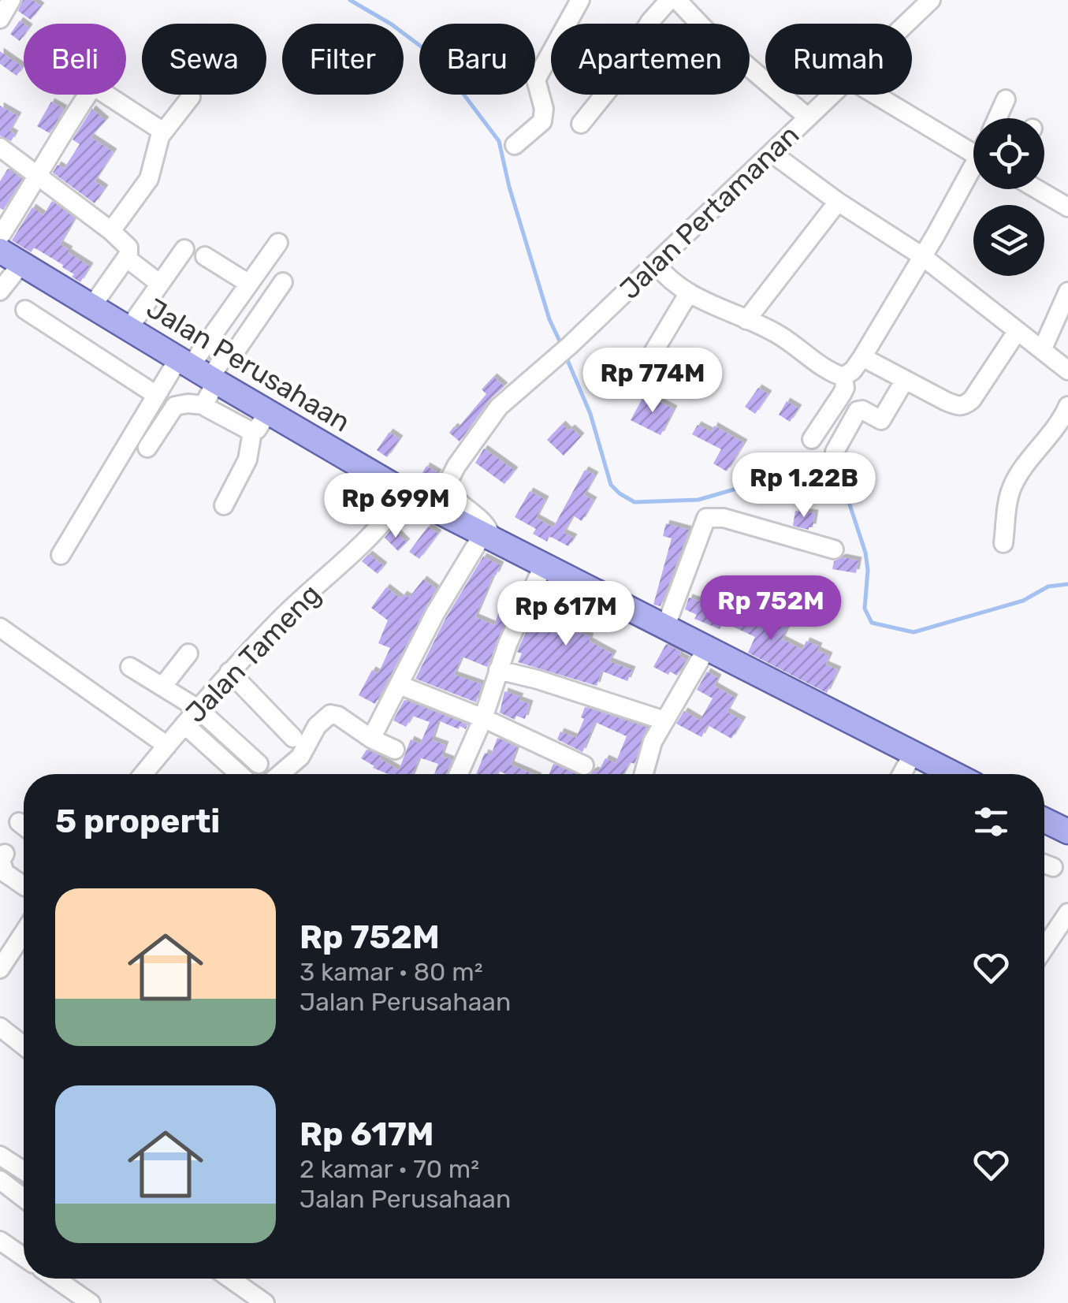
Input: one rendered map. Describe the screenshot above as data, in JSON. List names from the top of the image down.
{
  "streets": {
    "main road": ["Jalan Perusahaan"],
    "street": ["Jalan Pertamanan", "Jalan Tameng"]
  },
  "crossings": [
    ["Jalan Pertamanan", "Jalan Perusahaan"],
    ["Jalan Perusahaan", "Jalan Tameng"]
  ],
  "page": {
    "chip": [
      "Beli",
      "Sewa",
      "Filter",
      "Baru",
      "Apartemen",
      "Rumah"
    ],
    "price": [
      "Rp 774M",
      "Rp 1.22B",
      "Rp 699M",
      "Rp 752M",
      "Rp 617M"
    ],
    "heading": "5 properti",
    "list": [
      {
        "name": "Rp 752M",
        "note": "3 kamar · 80 m² · Jalan Perusahaan"
      },
      {
        "name": "Rp 617M",
        "note": "2 kamar · 70 m² · Jalan Perusahaan"
      }
    ]
  }
}
